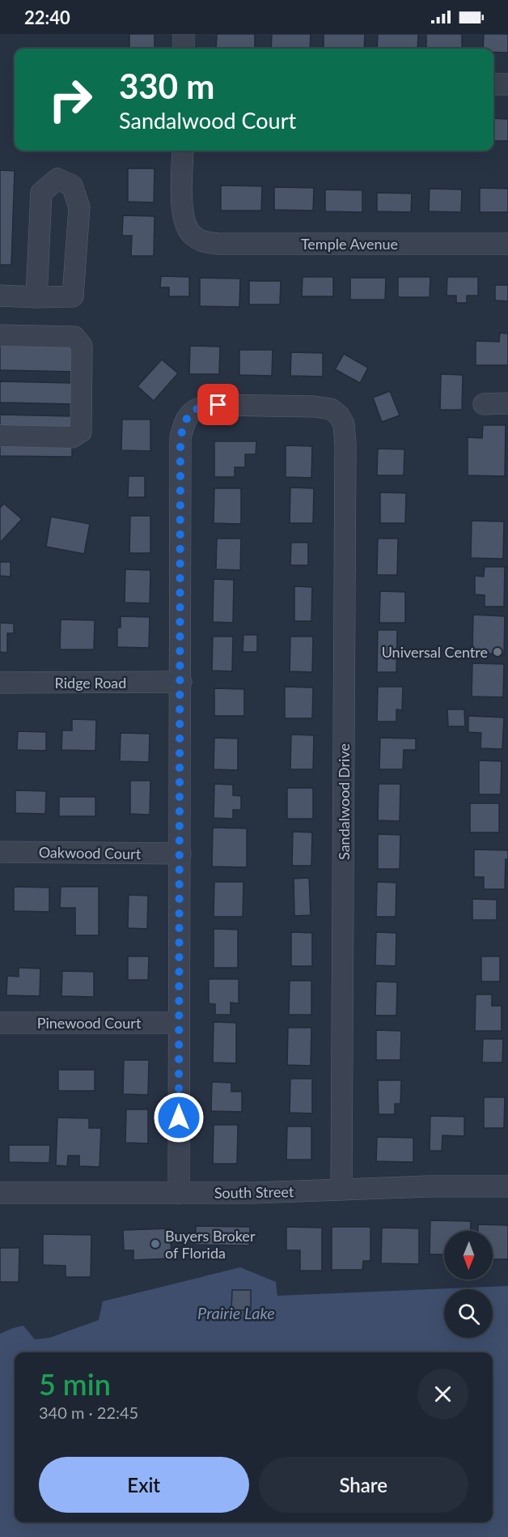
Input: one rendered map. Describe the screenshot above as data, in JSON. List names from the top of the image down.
{
  "streets": {
    "street": [
      "Temple Avenue",
      "Ridge Road",
      "Sandalwood Drive",
      "Oakwood Court",
      "Pinewood Court",
      "South Street"
    ]
  },
  "crossings": [
    ["Ridge Road", "Sandalwood Drive"],
    ["Sandalwood Drive", "South Street"]
  ],
  "water": ["Prairie Lake"],
  "places": ["Universal Centre", "Buyers Broker of Florida"],
  "north": "bottom",
  "page": {
    "status": "22:40",
    "turn": ["330 m", "Sandalwood Court"],
    "heading": ["5 min", "340 m · 22:45"],
    "buttons": ["Exit", "Share"]
  }
}
